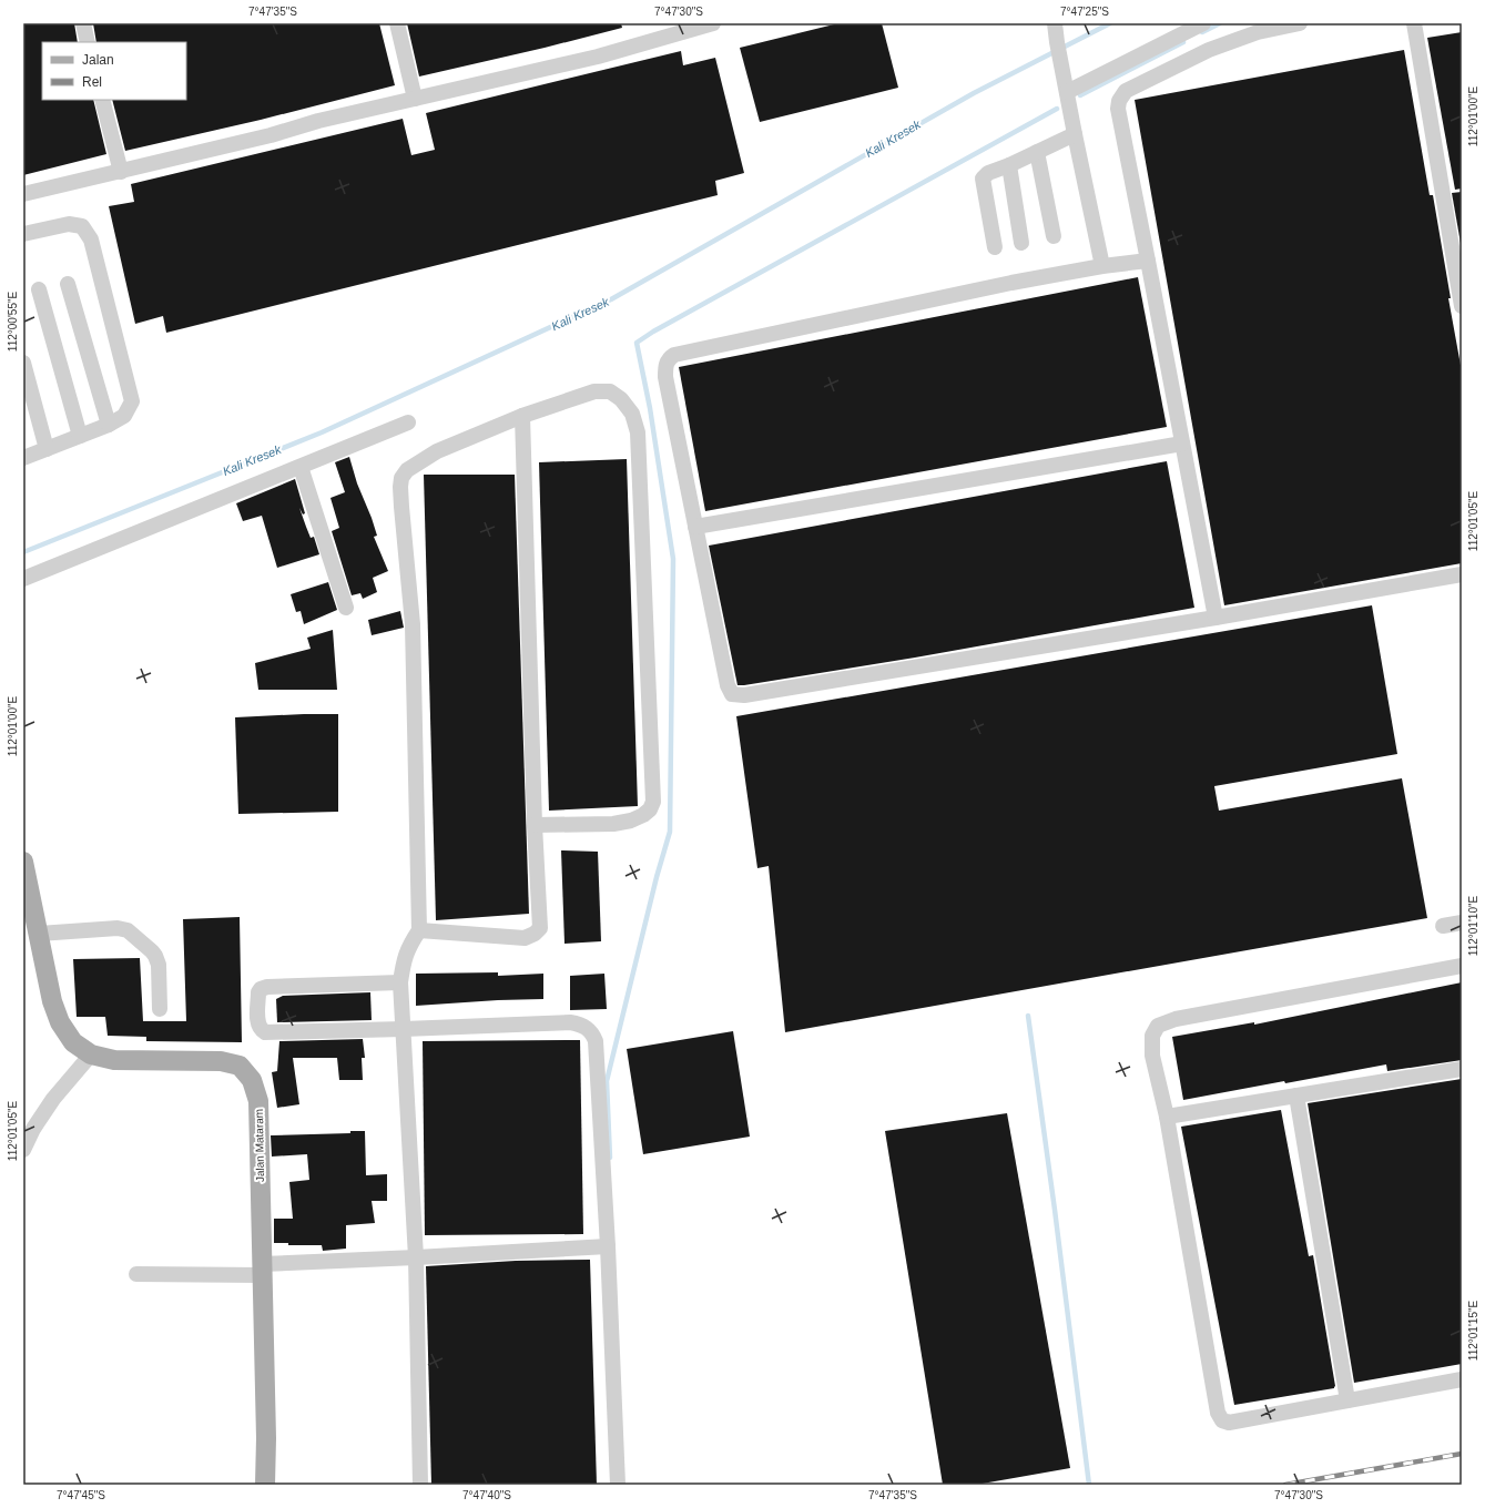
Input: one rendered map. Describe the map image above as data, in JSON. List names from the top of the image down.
{
  "streets": {
    "main road": ["Jalan Mataram"]
  },
  "water": ["Kali Kresek"],
  "legend": ["Jalan", "Rel"],
  "coordinates": [
    "7°47'35\"S",
    "7°47'30\"S",
    "7°47'25\"S",
    "112°01'00\"E",
    "112°00'55\"E",
    "112°01'05\"E",
    "112°01'10\"E",
    "112°01'15\"E",
    "7°47'45\"S",
    "7°47'40\"S"
  ]
}
